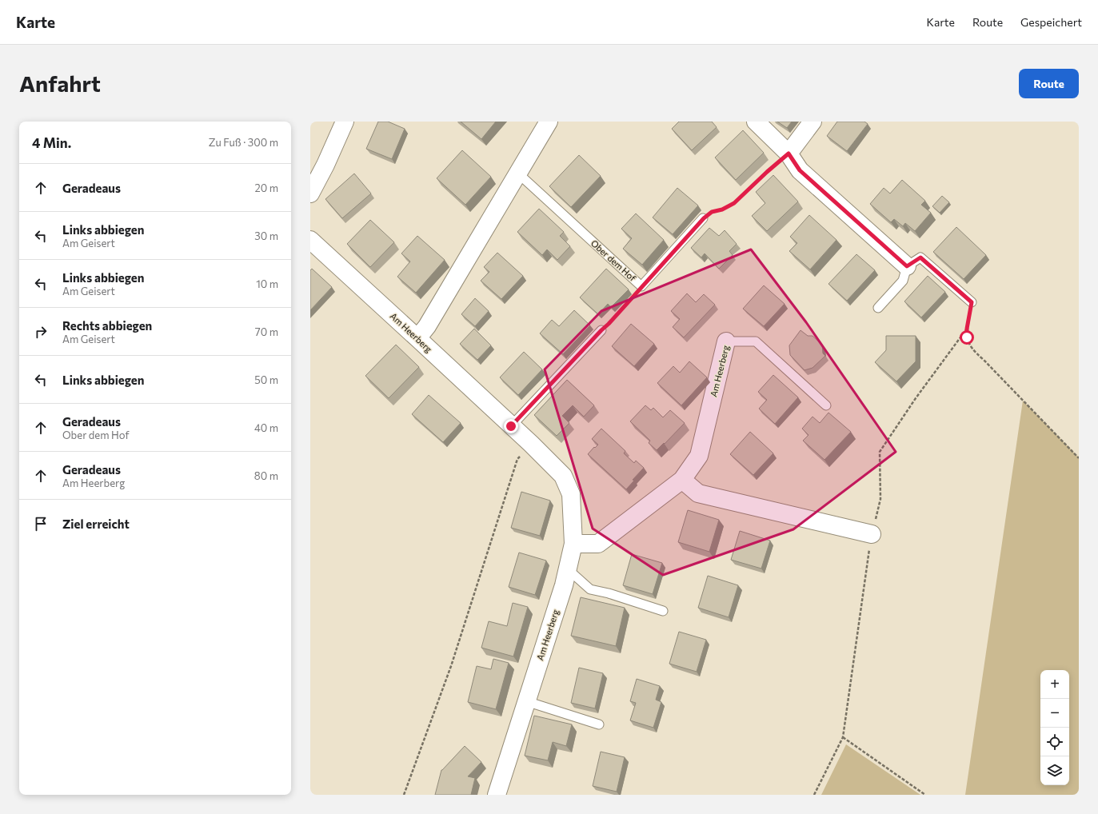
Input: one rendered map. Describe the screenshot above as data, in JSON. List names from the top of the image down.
{
  "streets": {
    "street": ["Am Heerberg"],
    "lane": ["Ober dem Hof"]
  },
  "page": {
    "header": "Karte",
    "nav": ["Karte", "Route", "Gespeichert"],
    "buttons": "Route",
    "title": "Anfahrt",
    "heading": ["4 Min.", "Zu Fuß · 300 m"],
    "list": [
      ["Geradeaus", "20 m"],
      ["Links abbiegen", "Am Geisert", "30 m"],
      ["Links abbiegen", "Am Geisert", "10 m"],
      ["Rechts abbiegen", "Am Geisert", "70 m"],
      ["Links abbiegen", "50 m"],
      ["Geradeaus", "Ober dem Hof", "40 m"],
      ["Geradeaus", "Am Heerberg", "80 m"],
      "Ziel erreicht"
    ],
    "map_buttons": ["+", "−"]
  }
}
